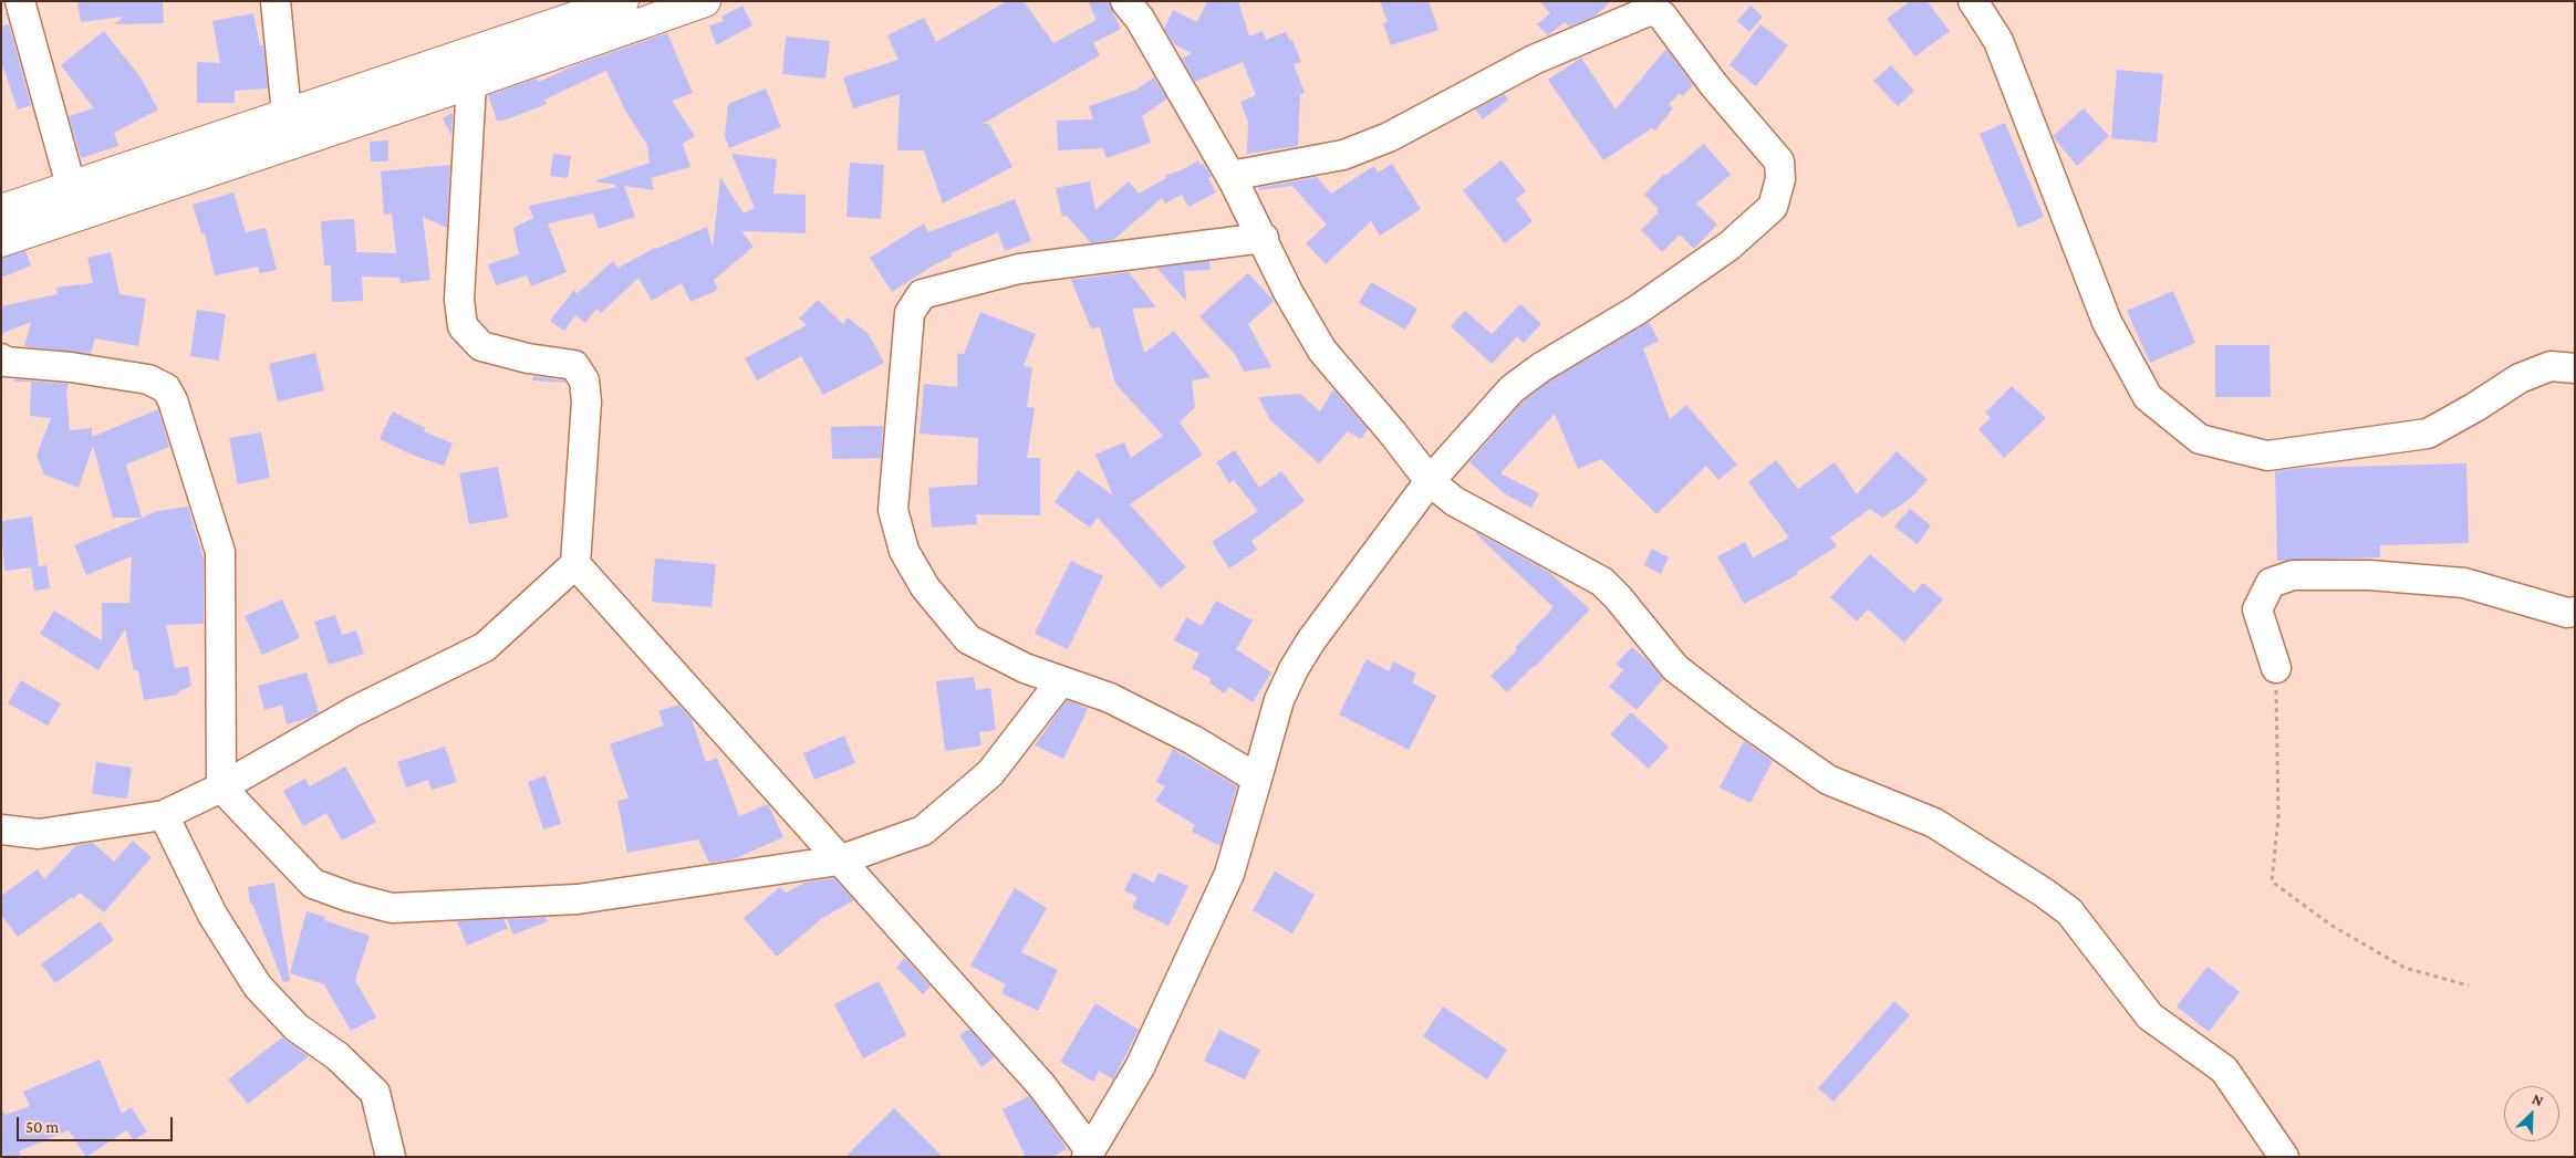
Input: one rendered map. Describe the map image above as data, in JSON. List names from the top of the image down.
{
  "scale_bar": "50 m",
  "north": "top right"
}
